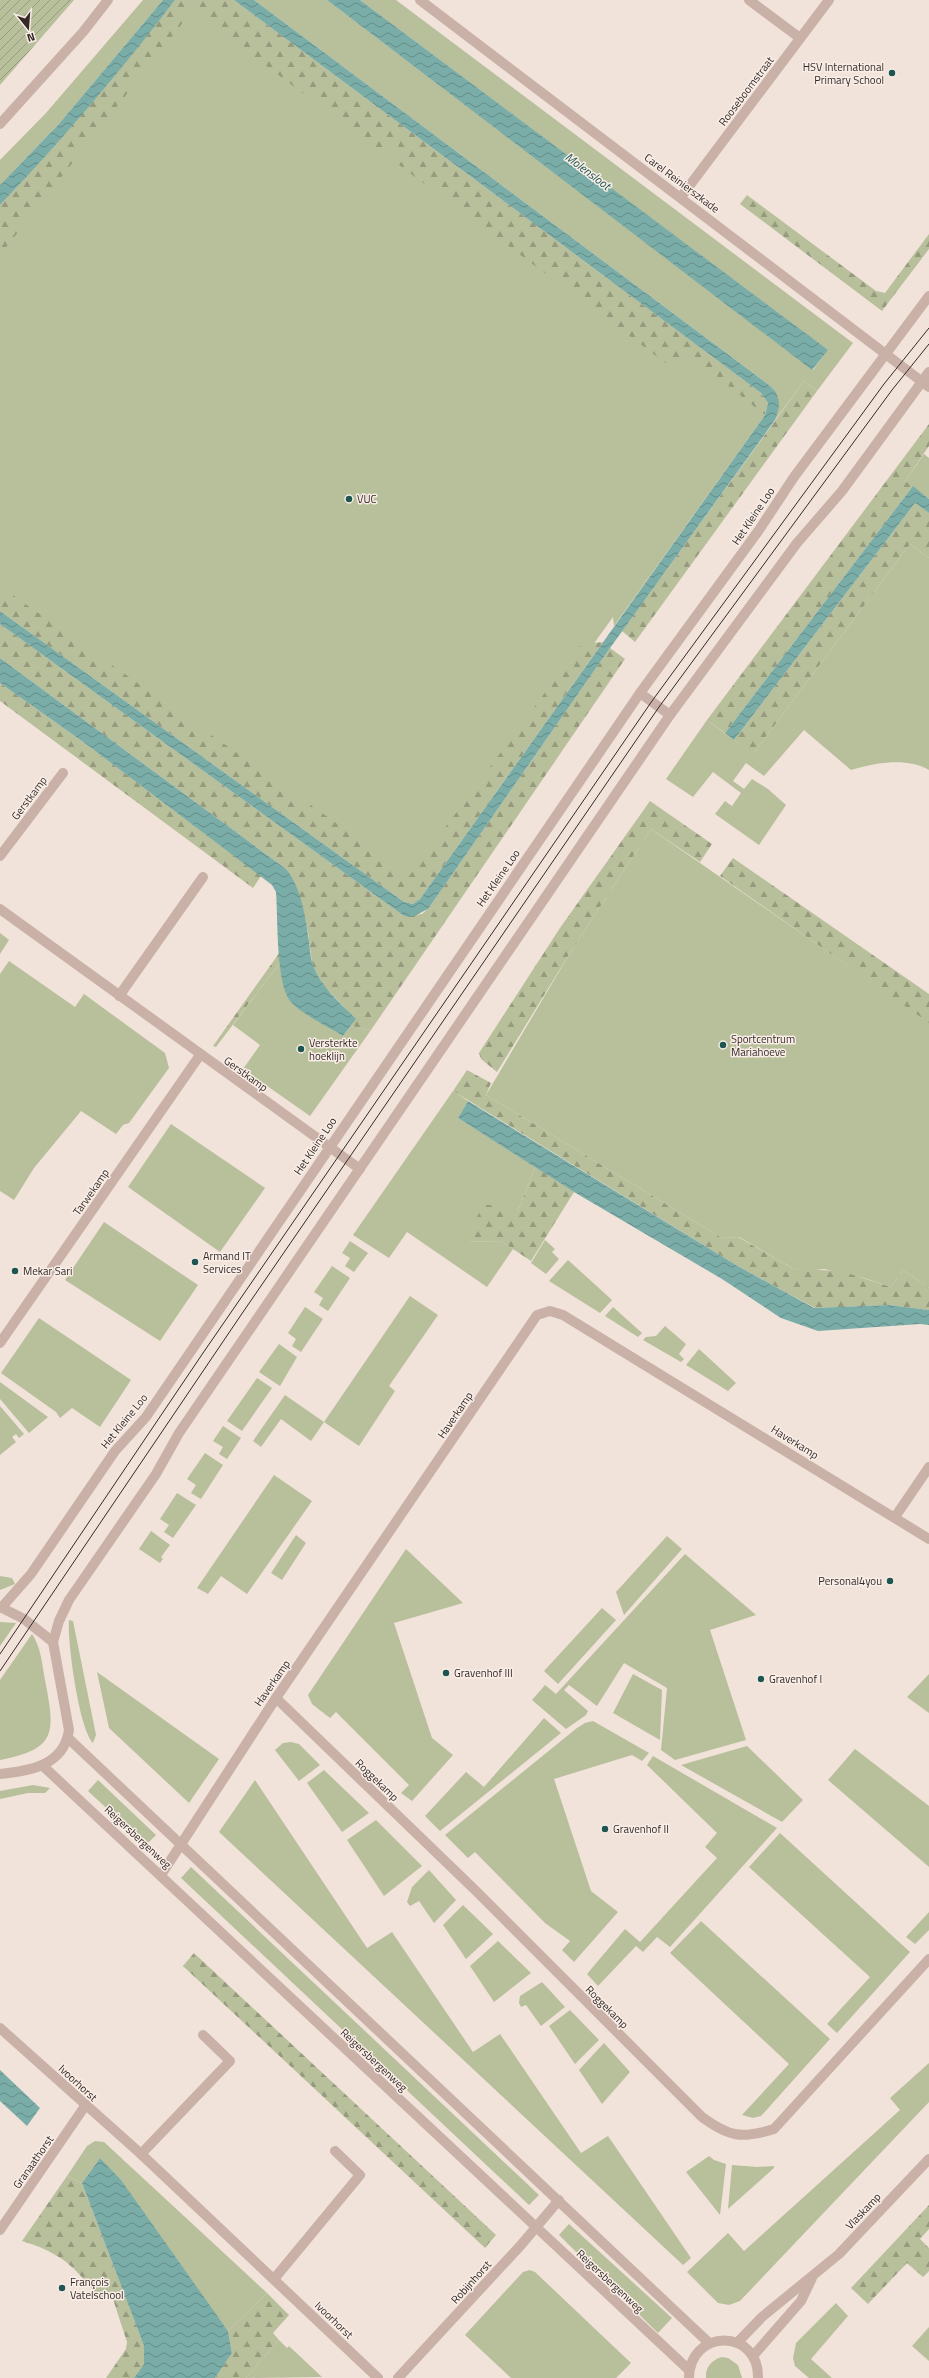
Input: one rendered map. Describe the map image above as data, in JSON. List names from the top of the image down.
{
  "streets": {
    "street": [
      "Rooseboomstraat",
      "Carel Reinierszkade",
      "Het Kleine Loo",
      "Gerstkamp",
      "Tarwekamp",
      "Haverkamp",
      "Roggekamp",
      "Reigersbergenweg",
      "Ivoorhorst",
      "Granaathorst",
      "Vlaskamp",
      "Robijnhorst"
    ]
  },
  "crossings": [
    ["Rooseboomstraat", "Carel Reinierszkade"],
    ["Carel Reinierszkade", "Het Kleine Loo"],
    ["Het Kleine Loo", "Gerstkamp"],
    ["Gerstkamp", "Tarwekamp"],
    ["Haverkamp", "Roggekamp"],
    ["Haverkamp", "Reigersbergenweg"],
    ["Reigersbergenweg", "Robijnhorst"],
    ["Ivoorhorst", "Granaathorst"]
  ],
  "water": ["Molensloot"],
  "places": [
    "HSV International Primary School",
    "VUC",
    "Sportcentrum Mariahoeve",
    "Versterkte hoeklijn",
    "Armand IT Services",
    "Mekar Sari",
    "Personal4you",
    "Gravenhof III",
    "Gravenhof I",
    "Gravenhof II",
    "François Vatelschool"
  ],
  "north": "bottom"
}
